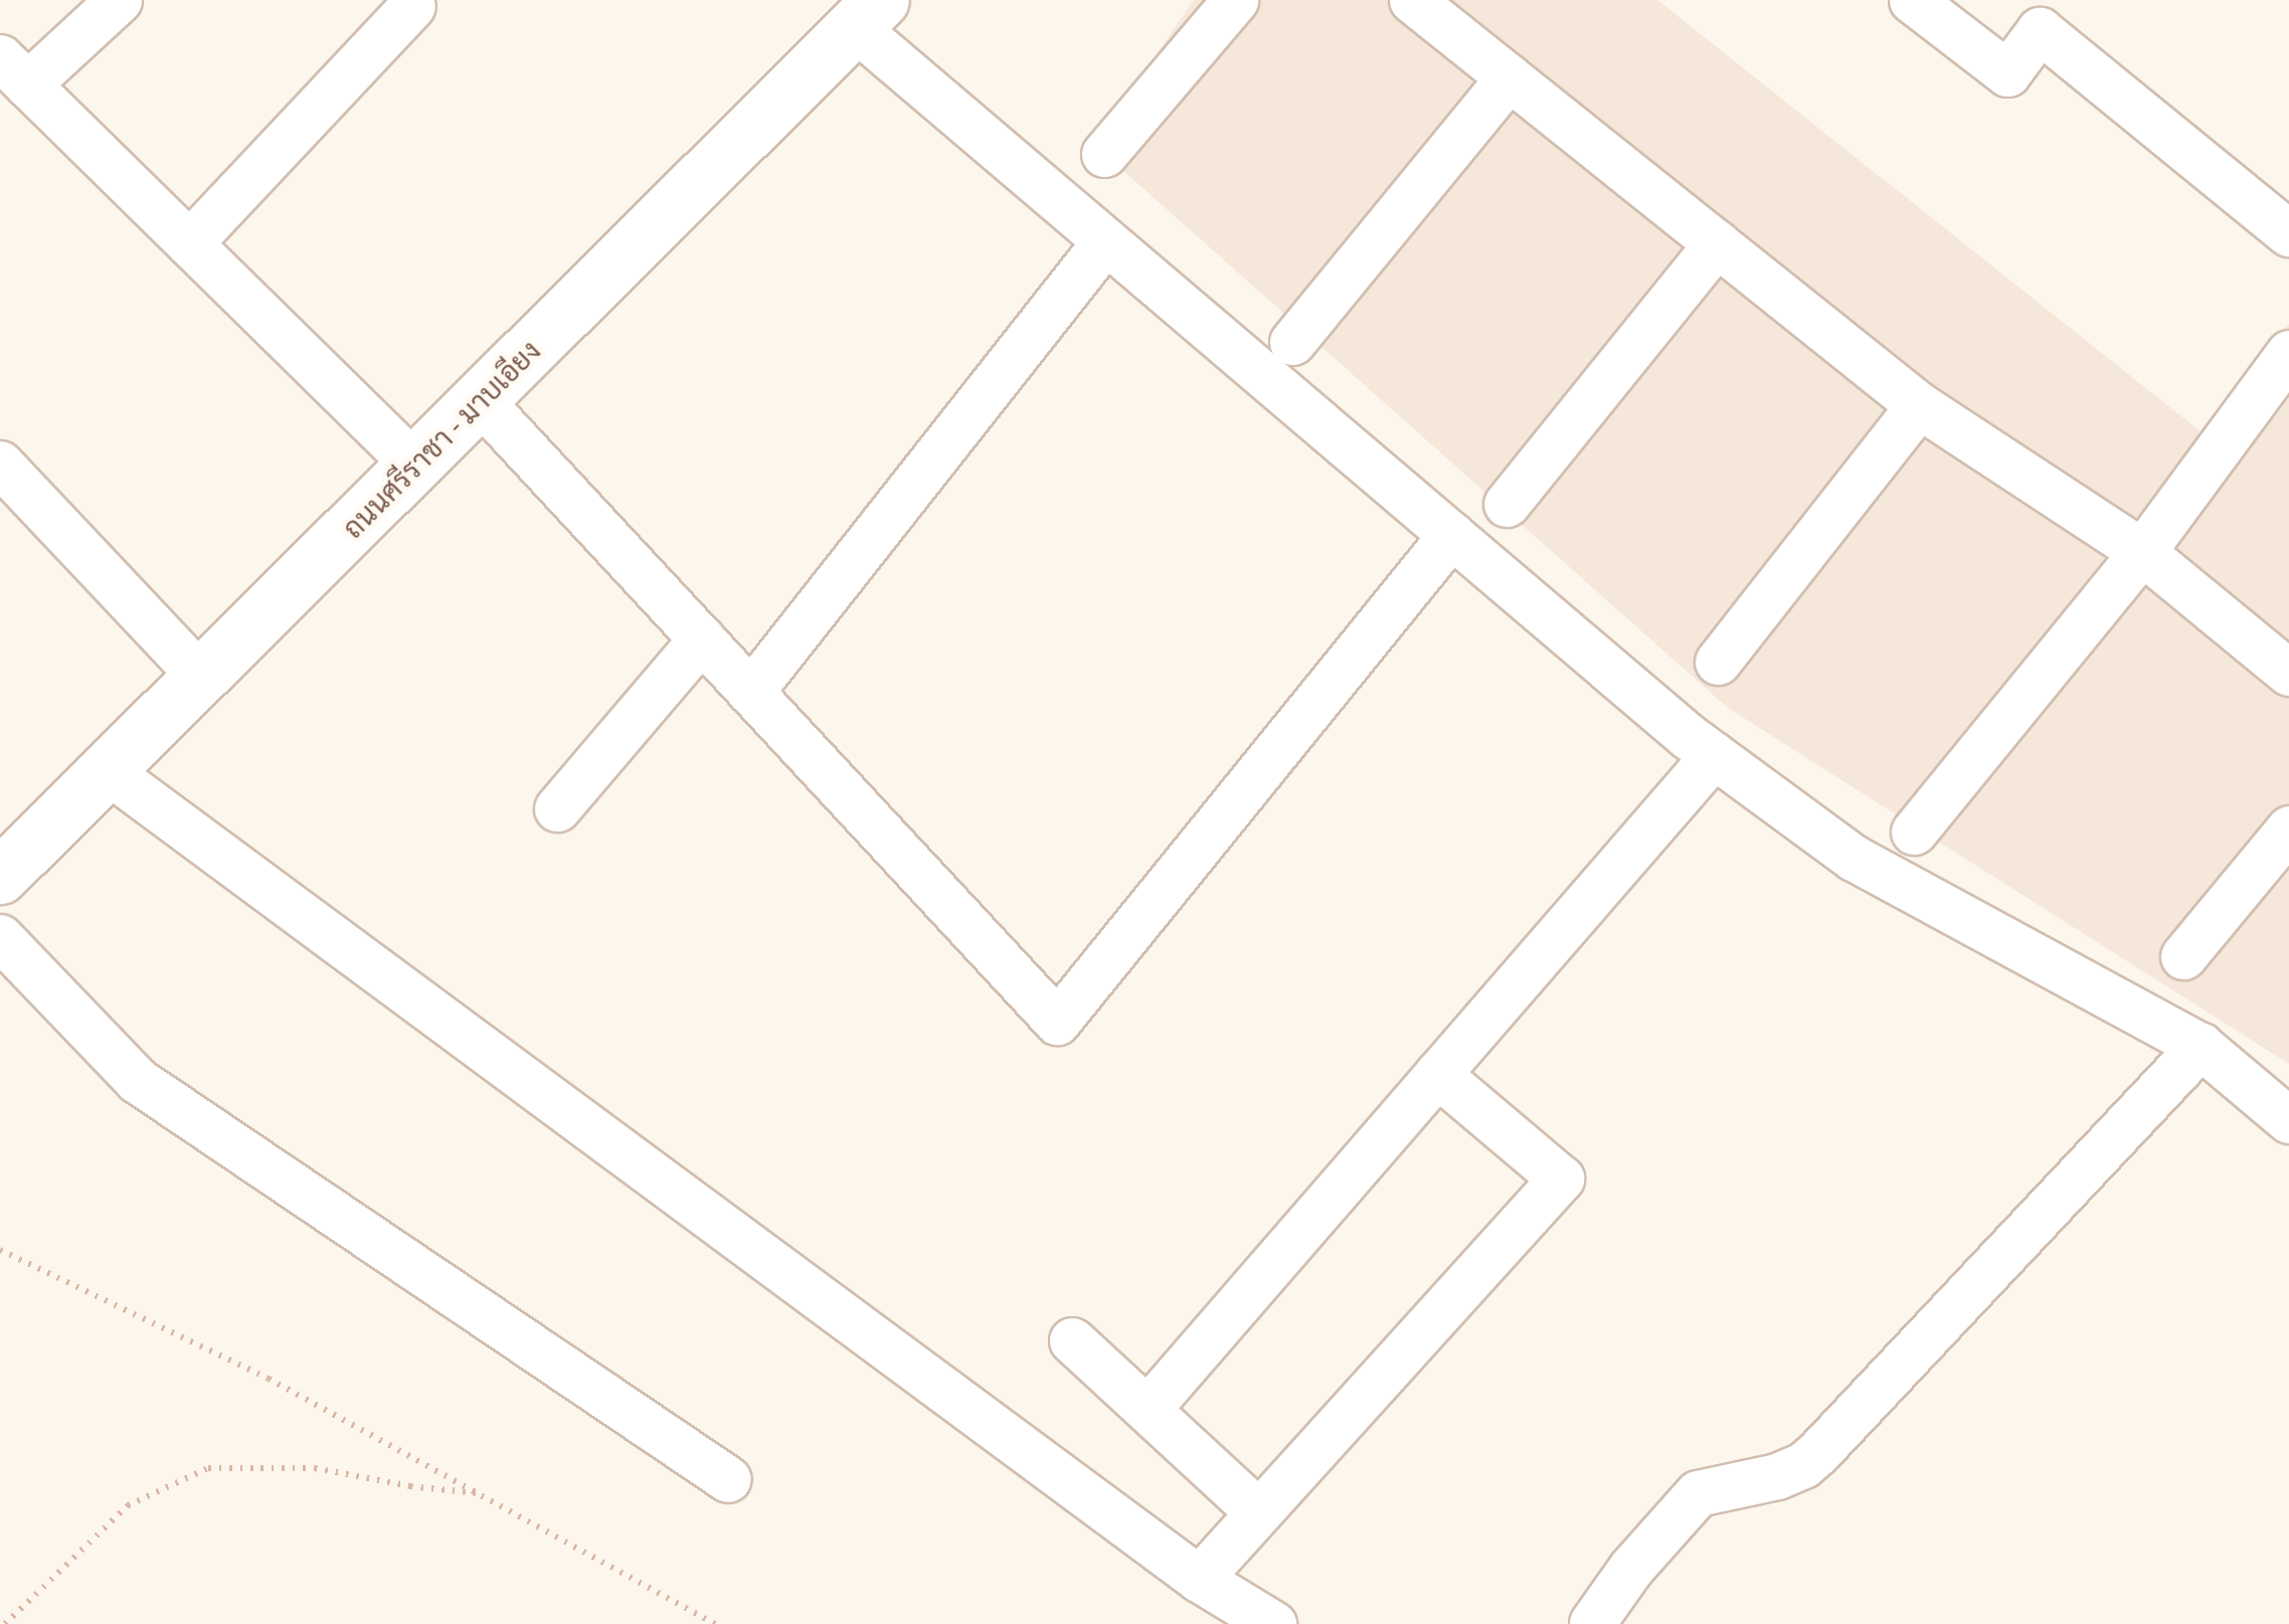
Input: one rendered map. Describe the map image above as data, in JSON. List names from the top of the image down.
{
  "streets": {
    "main road": ["ถนนศรีราชา - มาบเอียง"]
  }
}
